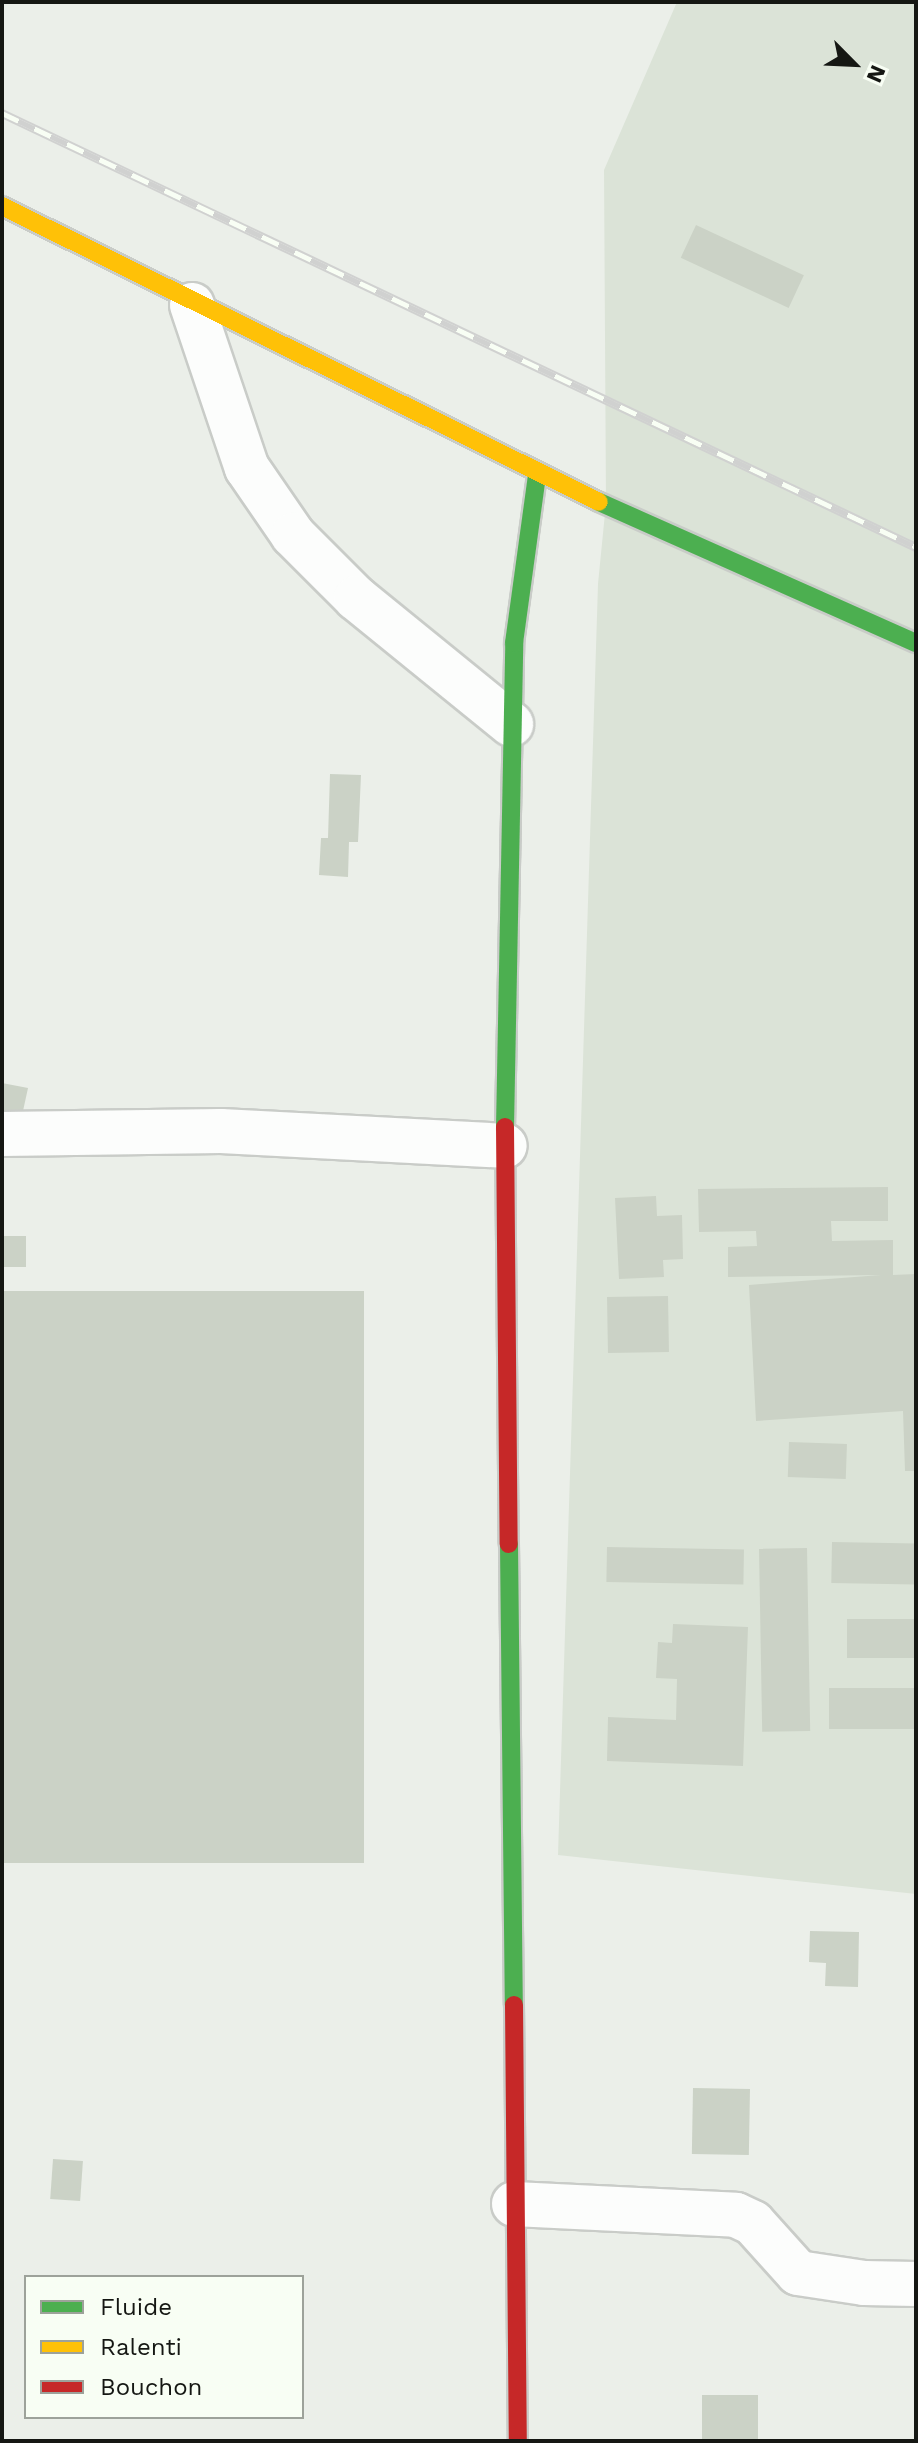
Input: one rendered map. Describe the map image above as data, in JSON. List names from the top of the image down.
{
  "legend": ["Fluide", "Ralenti", "Bouchon"],
  "north": "bottom right"
}
